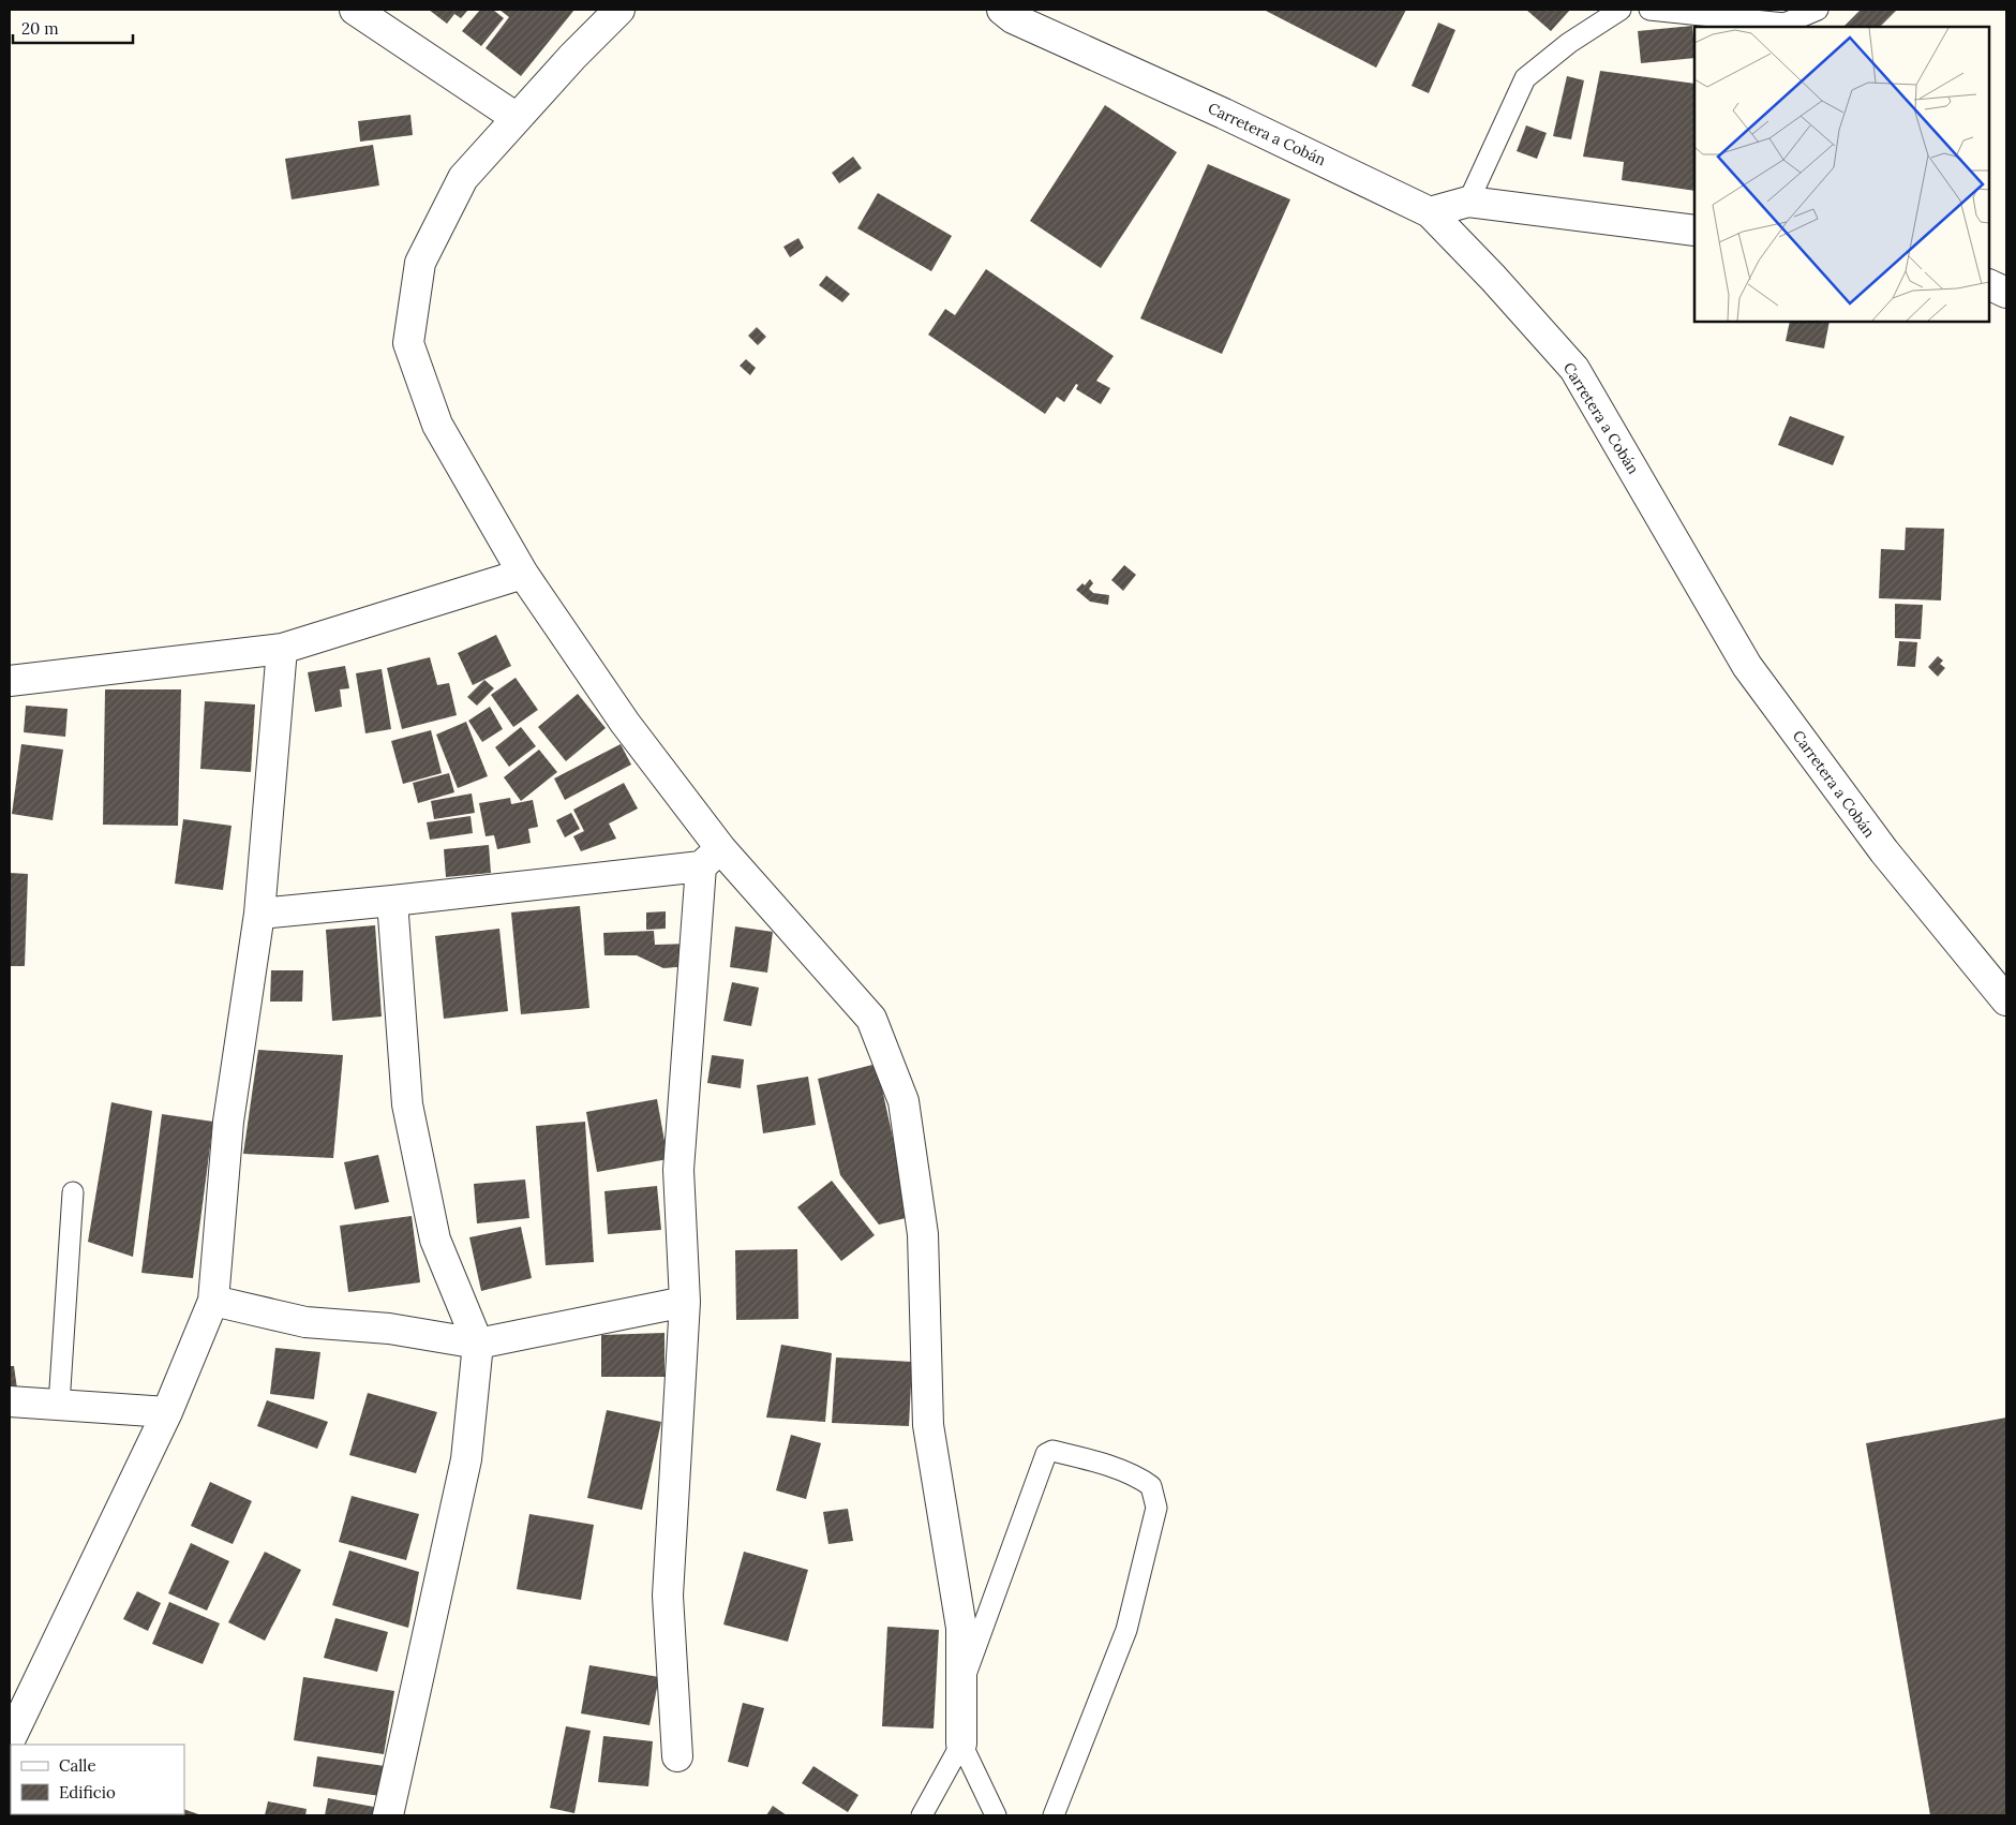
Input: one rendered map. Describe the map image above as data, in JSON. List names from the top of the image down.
{
  "streets": {
    "street": ["Carretera a Cobán"]
  },
  "legend": ["Calle", "Edificio"],
  "scale_bar": "20 m"
}
